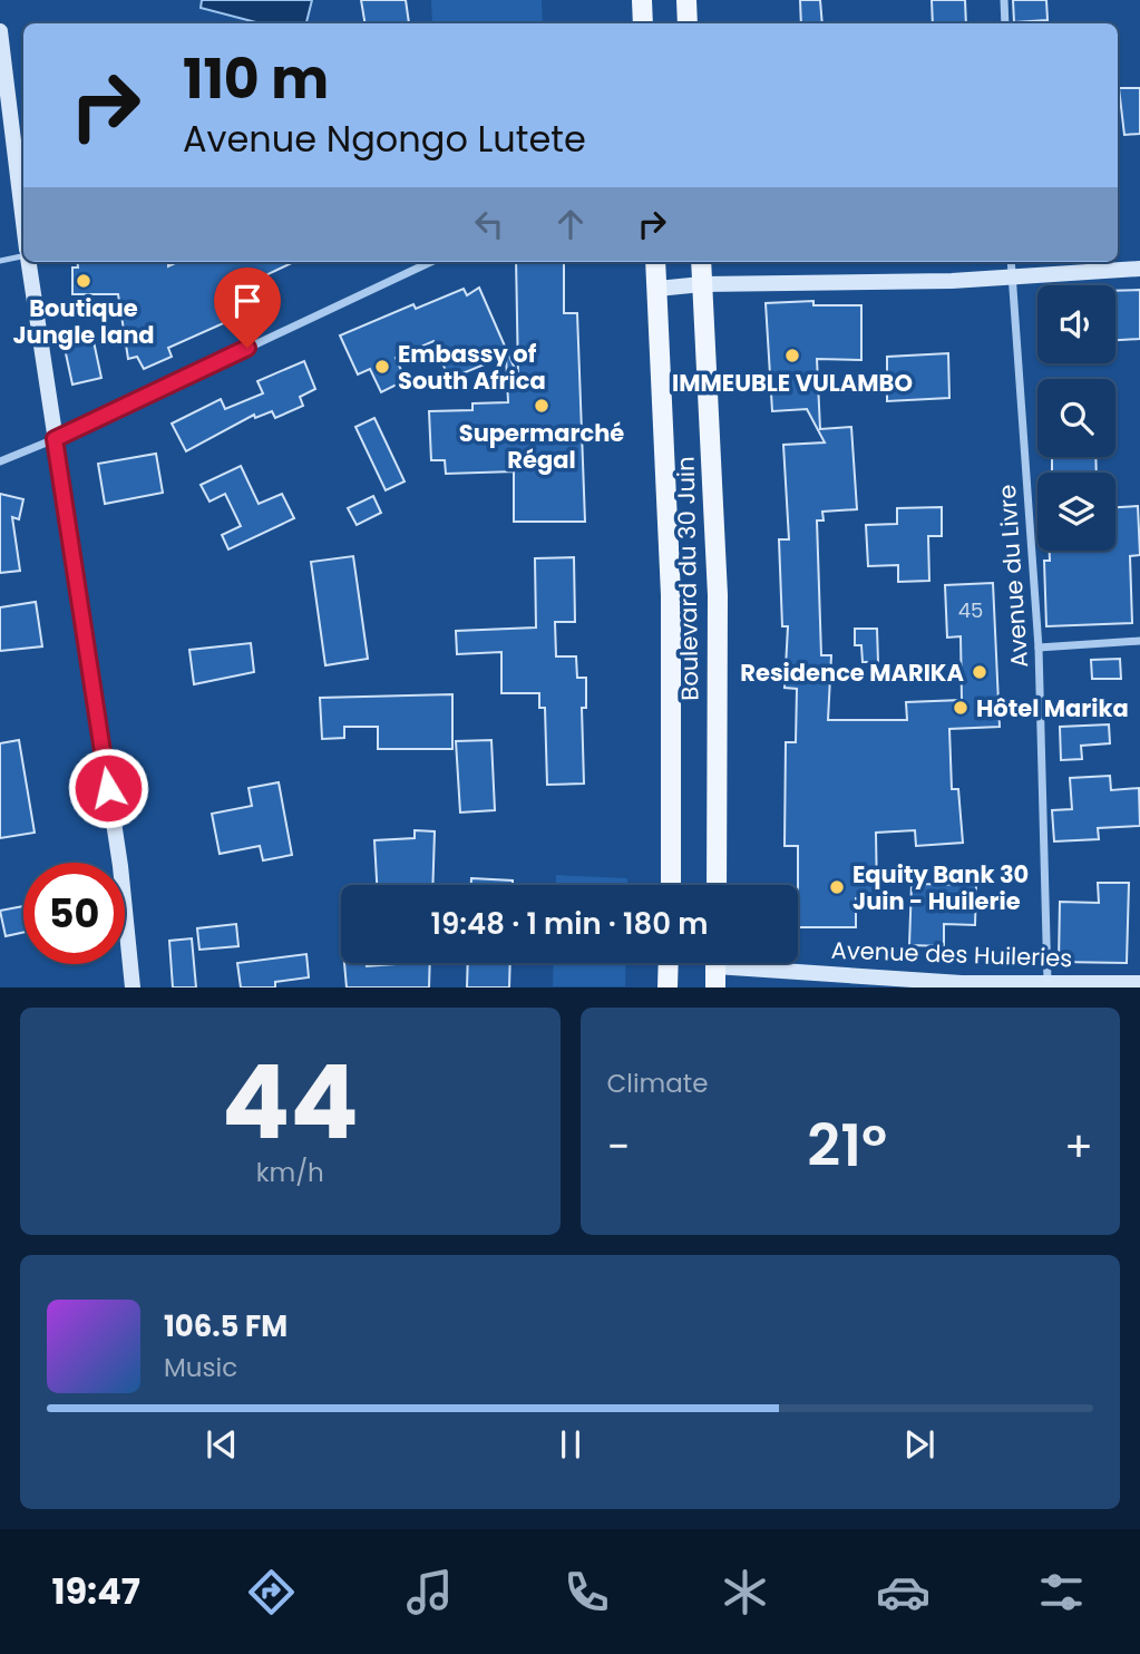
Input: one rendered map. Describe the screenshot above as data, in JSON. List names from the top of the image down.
{
  "streets": {
    "main road": ["Boulevard du 30 Juin", "Avenue des Huileries"],
    "street": ["Avenue du Livre"]
  },
  "crossings": [
    ["Avenue du Livre", "Avenue des Huileries"]
  ],
  "places": [
    "Boutique Jungle land",
    "IMMEUBLE VULAMBO",
    "Embassy of South Africa",
    "Supermarché Régal",
    "Residence MARIKA",
    "Hôtel Marika",
    "Equity Bank 30 Juin - Huilerie"
  ],
  "house_numbers": ["45"],
  "page": {
    "turn": ["110 m", "Avenue Ngongo Lutete"],
    "limit": "50",
    "trip": "19:48 · 1 min · 180 m",
    "tile": [
      ["44", "km/h"],
      "Climate"
    ],
    "heat": ["−", "21°", "+"],
    "song": ["106.5 FM", "Music"],
    "tabs": "19:47"
  }
}
